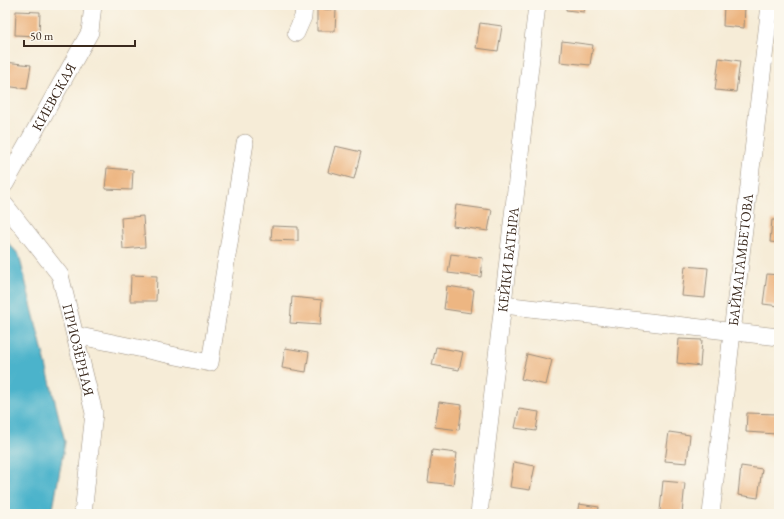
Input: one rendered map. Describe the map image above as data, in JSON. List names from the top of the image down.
{
  "streets": {
    "street": [
      "КИЕВСКАЯ",
      "КЕЙКИ БАТЫРА",
      "БАЙМАГАМБЕТОВА",
      "ПРИОЗЁРНАЯ"
    ]
  },
  "scale_bar": "50 m"
}
